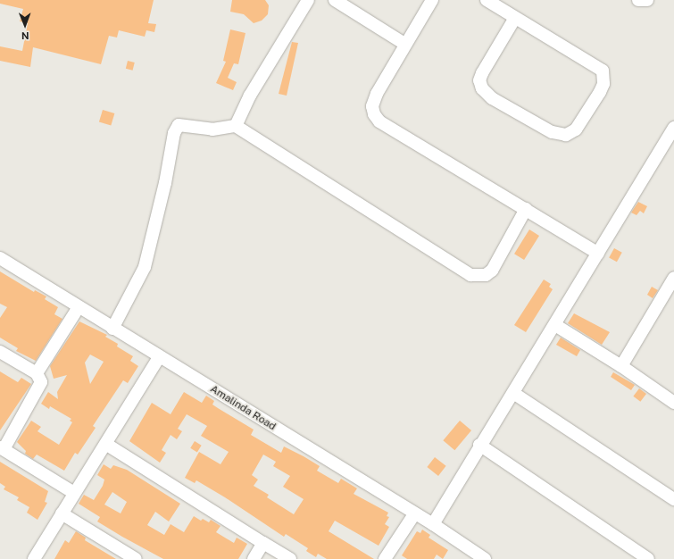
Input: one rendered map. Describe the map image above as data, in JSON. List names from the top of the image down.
{
  "streets": {
    "street": ["Amalinda Road"]
  },
  "north": "bottom"
}
